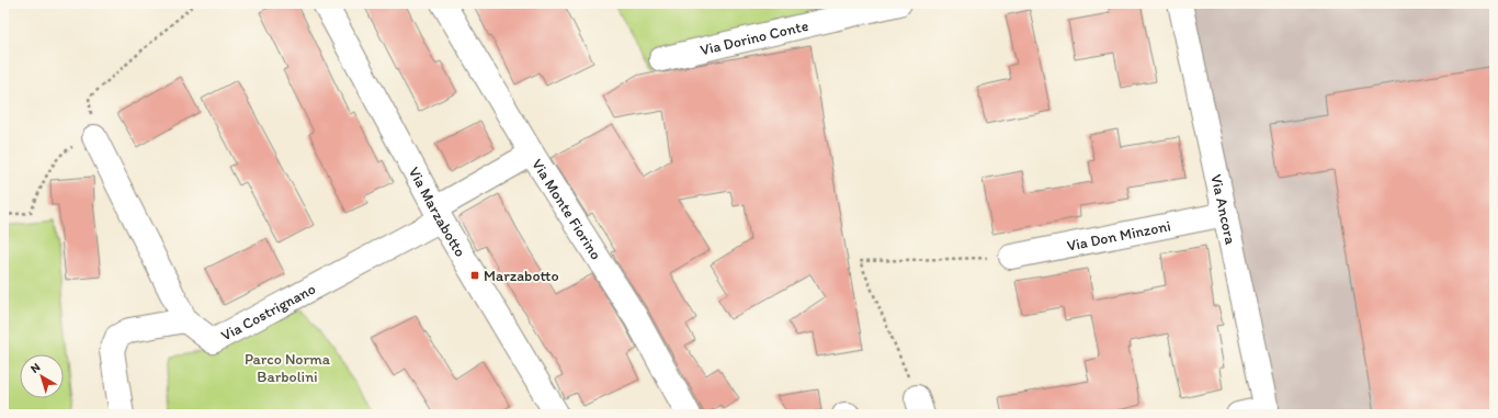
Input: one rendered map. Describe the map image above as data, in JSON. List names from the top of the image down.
{
  "streets": {
    "street": [
      "Via Dorino Conte",
      "Via Monte Fiorino",
      "Via Ancora",
      "Via Marzabotto",
      "Via Don Minzoni",
      "Via Costrignano"
    ]
  },
  "crossings": [
    ["Via Ancora", "Via Don Minzoni"],
    ["Via Marzabotto", "Via Costrignano"]
  ],
  "parks": ["Parco Norma Barbolini"],
  "places": {
    "transit": ["Marzabotto"]
  },
  "north": "top left"
}
